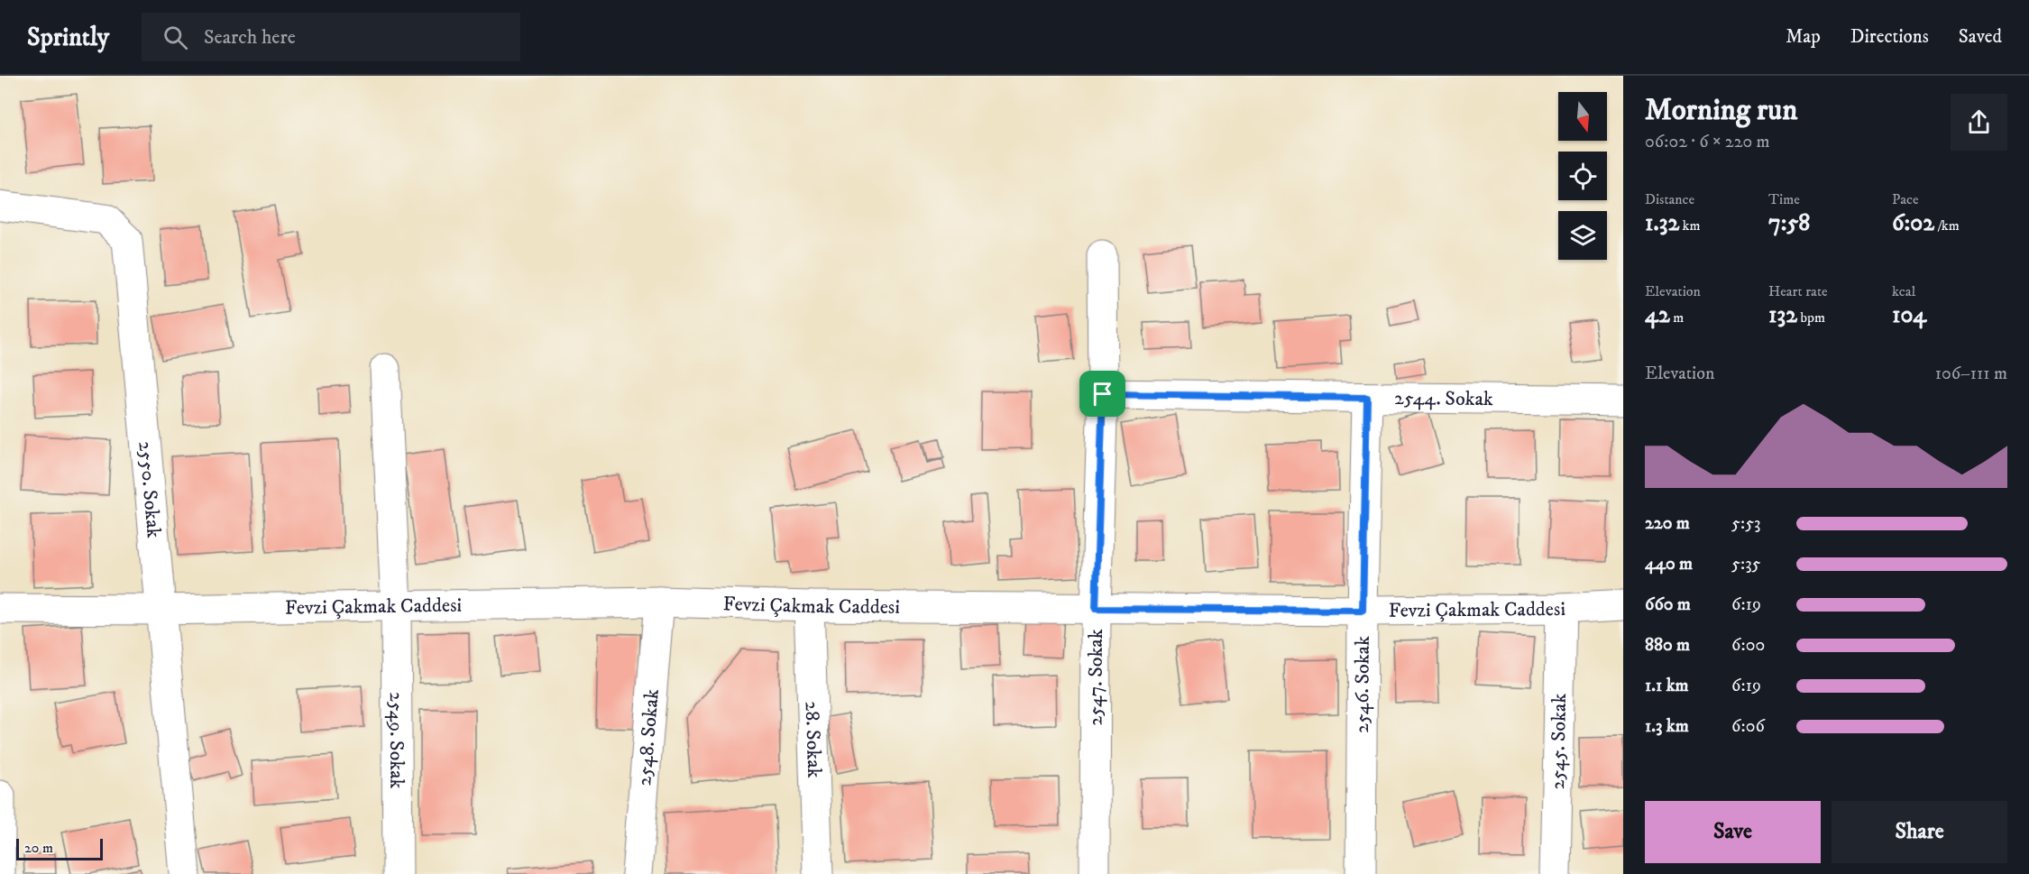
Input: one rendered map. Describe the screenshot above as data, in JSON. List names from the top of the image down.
{
  "streets": {
    "street": [
      "2544. Sokak",
      "2550. Sokak",
      "Fevzi Çakmak Caddesi",
      "2547. Sokak",
      "2546. Sokak",
      "2548. Sokak",
      "2549. Sokak",
      "28. Sokak",
      "2545. Sokak"
    ]
  },
  "crossings": [
    ["2544. Sokak", "2547. Sokak"],
    ["2544. Sokak", "2546. Sokak"],
    ["2550. Sokak", "Fevzi Çakmak Caddesi"],
    ["Fevzi Çakmak Caddesi", "2547. Sokak"],
    ["Fevzi Çakmak Caddesi", "2546. Sokak"],
    ["Fevzi Çakmak Caddesi", "2548. Sokak"],
    ["Fevzi Çakmak Caddesi", "2549. Sokak"],
    ["Fevzi Çakmak Caddesi", "28. Sokak"],
    ["Fevzi Çakmak Caddesi", "2545. Sokak"]
  ],
  "scale_bar": "20 m",
  "north": "bottom",
  "page": {
    "header": "Sprintly",
    "search": "Search here",
    "nav": ["Map", "Directions", "Saved"],
    "heading": ["Morning run", "06:02 · 6 × 220 m"],
    "stats": [
      ["Distance", "1.32 km"],
      ["Time", "7:58"],
      ["Pace", "6:02 /km"],
      ["Elevation", "42 m"],
      ["Heart rate", "132 bpm"],
      ["kcal", "104"]
    ],
    "chart": ["Elevation", "106–111 m"],
    "list": [
      {
        "name": "220 m",
        "note": "5:53"
      },
      {
        "name": "440 m",
        "note": "5:35"
      },
      {
        "name": "660 m",
        "note": "6:19"
      },
      {
        "name": "880 m",
        "note": "6:00"
      },
      {
        "name": "1.1 km",
        "note": "6:19"
      },
      {
        "name": "1.3 km",
        "note": "6:06"
      }
    ],
    "buttons": ["Save", "Share"],
    "scale": "20 m"
  }
}
